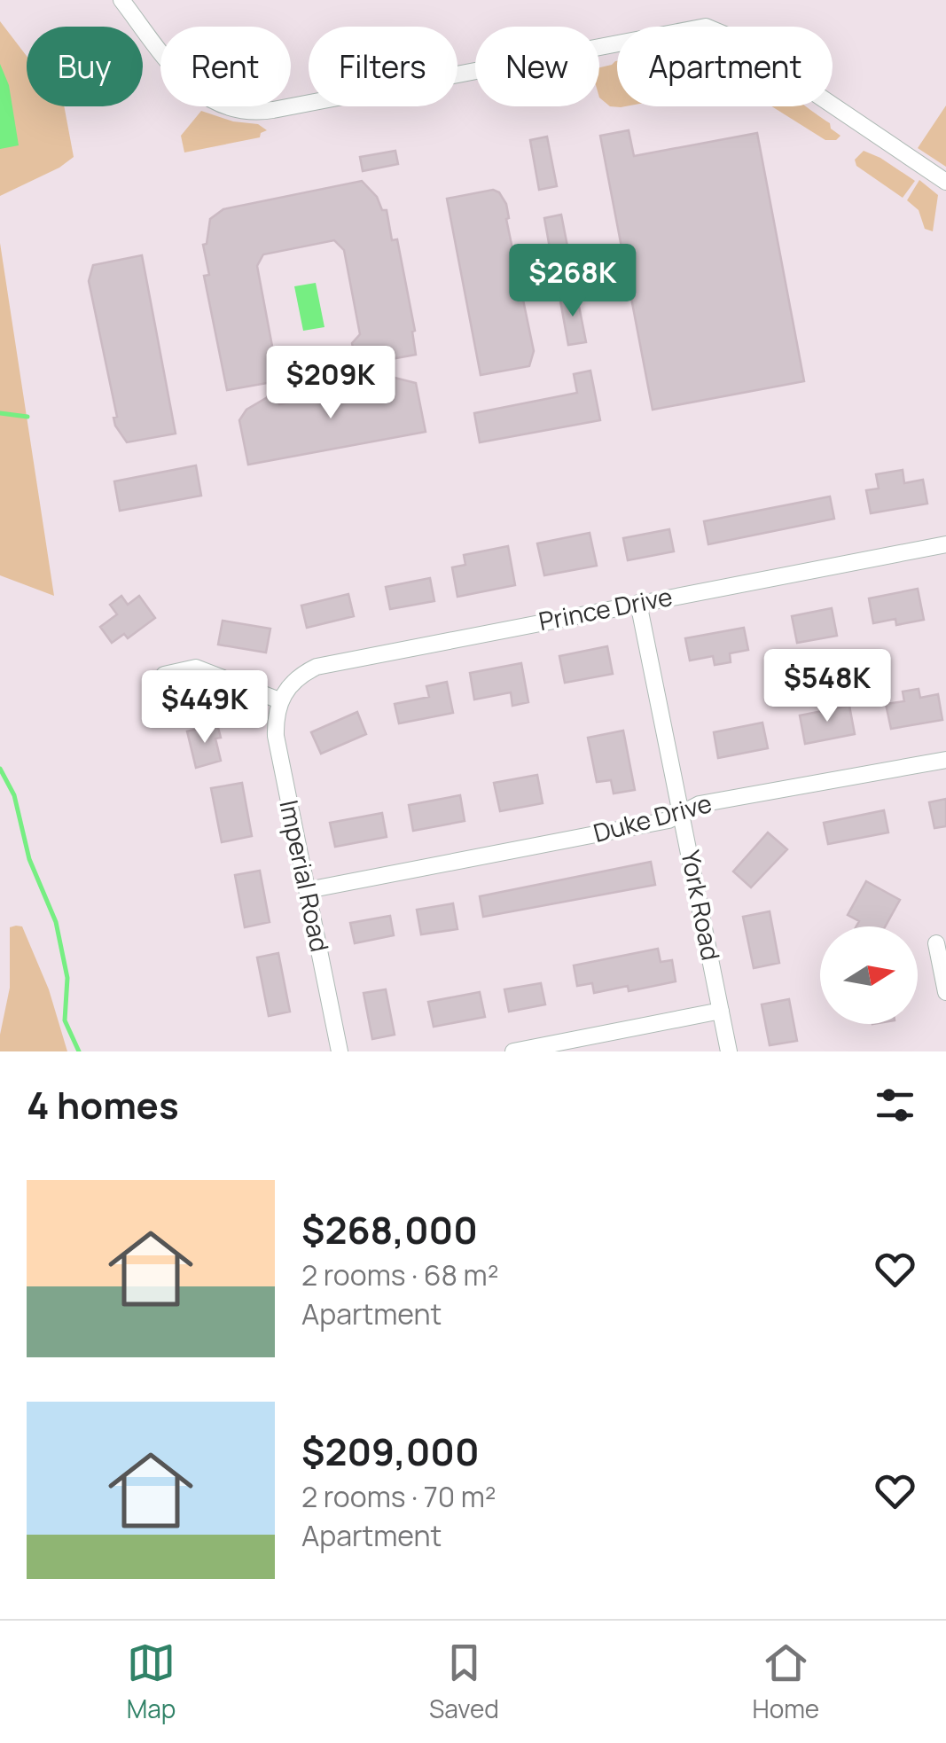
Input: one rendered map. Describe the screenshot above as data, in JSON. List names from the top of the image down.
{
  "streets": {
    "street": [
      "Prince Drive",
      "Duke Drive",
      "Imperial Road",
      "York Road"
    ]
  },
  "crossings": [
    ["Prince Drive", "Imperial Road"],
    ["Prince Drive", "York Road"],
    ["Duke Drive", "Imperial Road"],
    ["Duke Drive", "York Road"]
  ],
  "north": "right",
  "page": {
    "chip": [
      "Buy",
      "Rent",
      "Filters",
      "New",
      "Apartment"
    ],
    "price": [
      "$268K",
      "$209K",
      "$548K",
      "$449K"
    ],
    "heading": "4 homes",
    "list": [
      {
        "name": "$268,000",
        "note": "2 rooms · 68 m² · Apartment"
      },
      {
        "name": "$209,000",
        "note": "2 rooms · 70 m² · Apartment"
      }
    ],
    "tabs": ["Map", "Saved", "Home"]
  }
}
